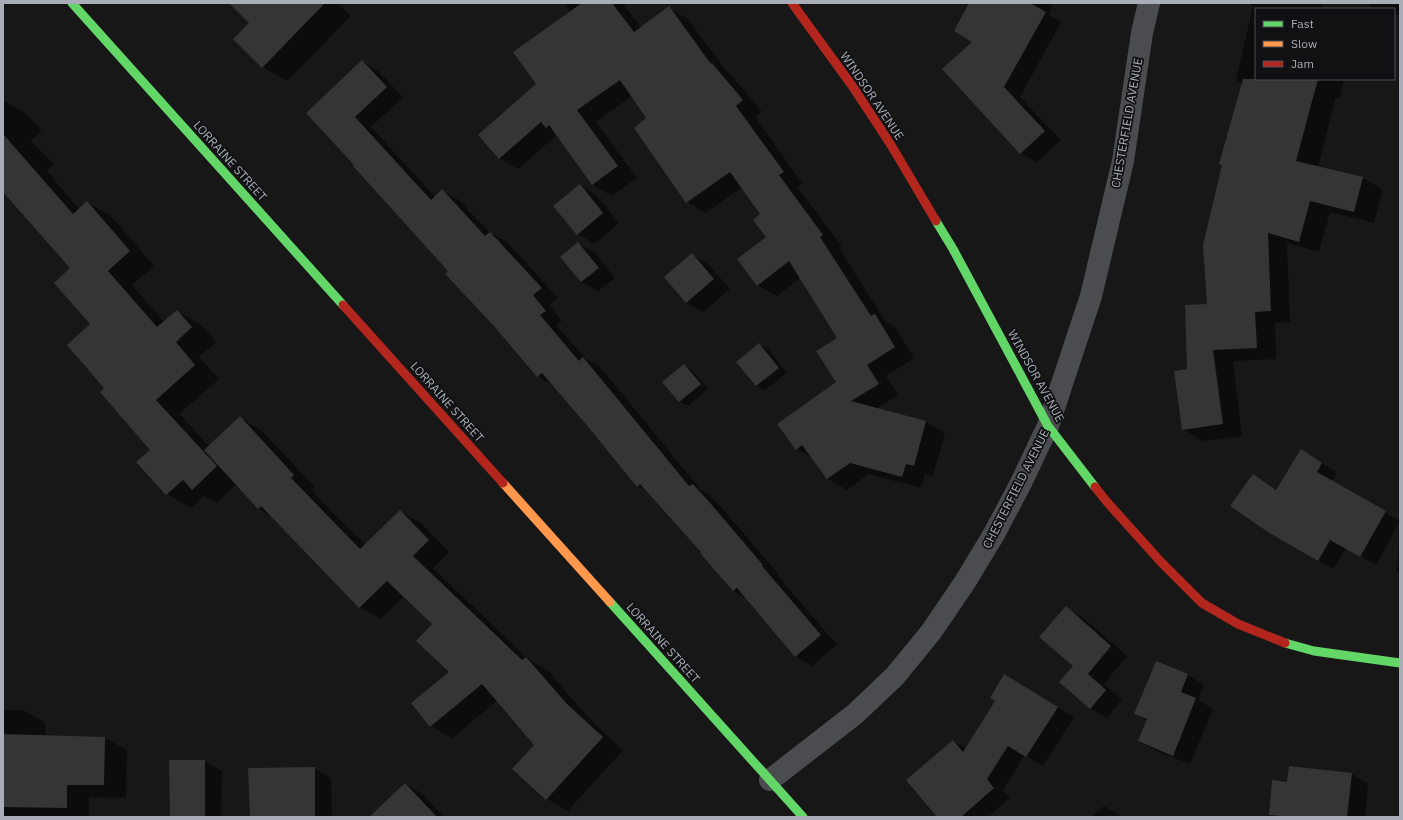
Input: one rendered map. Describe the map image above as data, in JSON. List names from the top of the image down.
{
  "streets": {
    "street": ["WINDSOR AVENUE", "CHESTERFIELD AVENUE", "LORRAINE STREET"]
  },
  "crossings": [
    ["WINDSOR AVENUE", "CHESTERFIELD AVENUE"],
    ["CHESTERFIELD AVENUE", "LORRAINE STREET"]
  ],
  "legend": ["Fast", "Slow", "Jam"]
}
